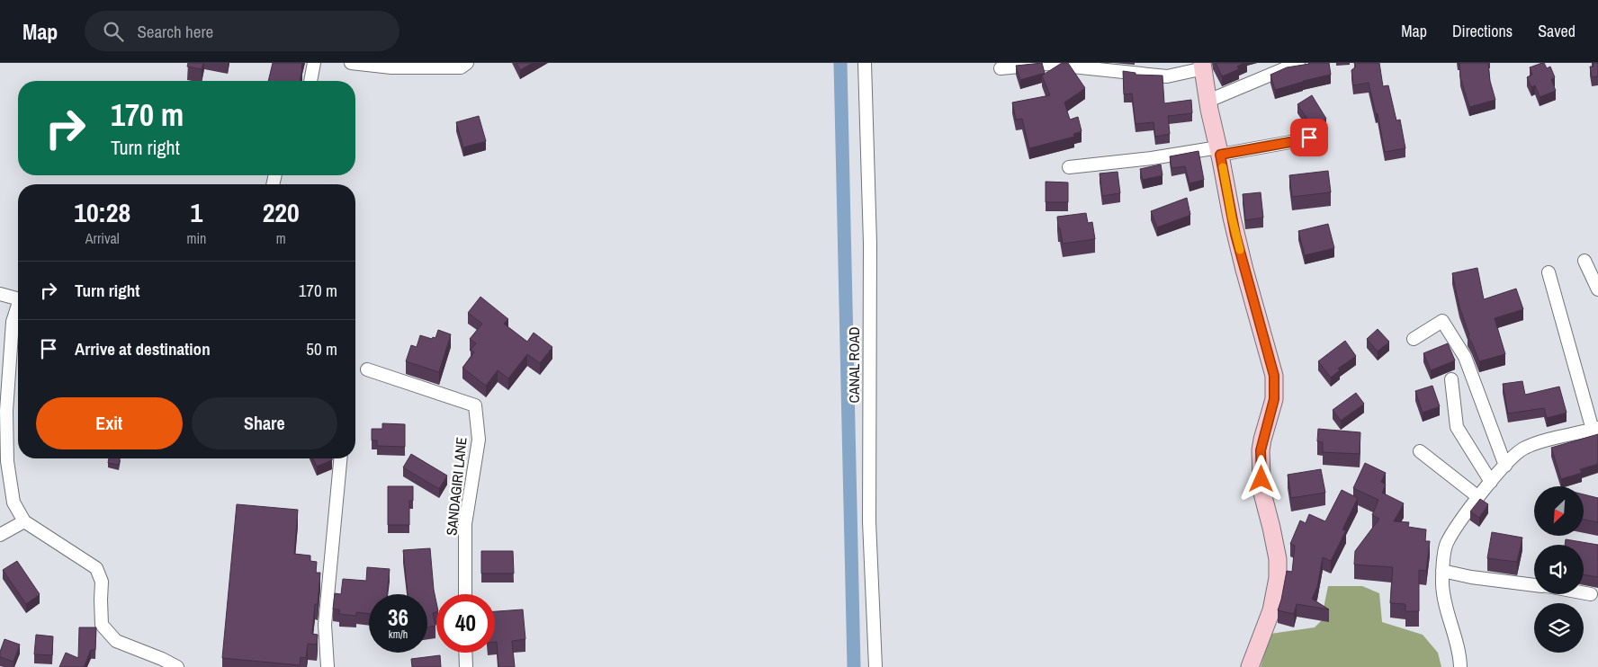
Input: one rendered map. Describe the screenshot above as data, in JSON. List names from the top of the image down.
{
  "streets": {
    "street": ["CANAL ROAD", "SANDAGIRI LANE"]
  },
  "north": "bottom left",
  "page": {
    "header": "Map",
    "search": "Search here",
    "nav": ["Map", "Directions", "Saved"],
    "turn": ["170 m", "Turn right"],
    "eta": [
      "10:28",
      "Arrival",
      "1",
      "min",
      "220",
      "m"
    ],
    "list": [
      {
        "name": "Turn right",
        "value": "170 m"
      },
      {
        "name": "Arrive at destination",
        "value": "50 m"
      }
    ],
    "buttons": ["Exit", "Share"],
    "speed": "36 km/h",
    "limit": "40"
  }
}
